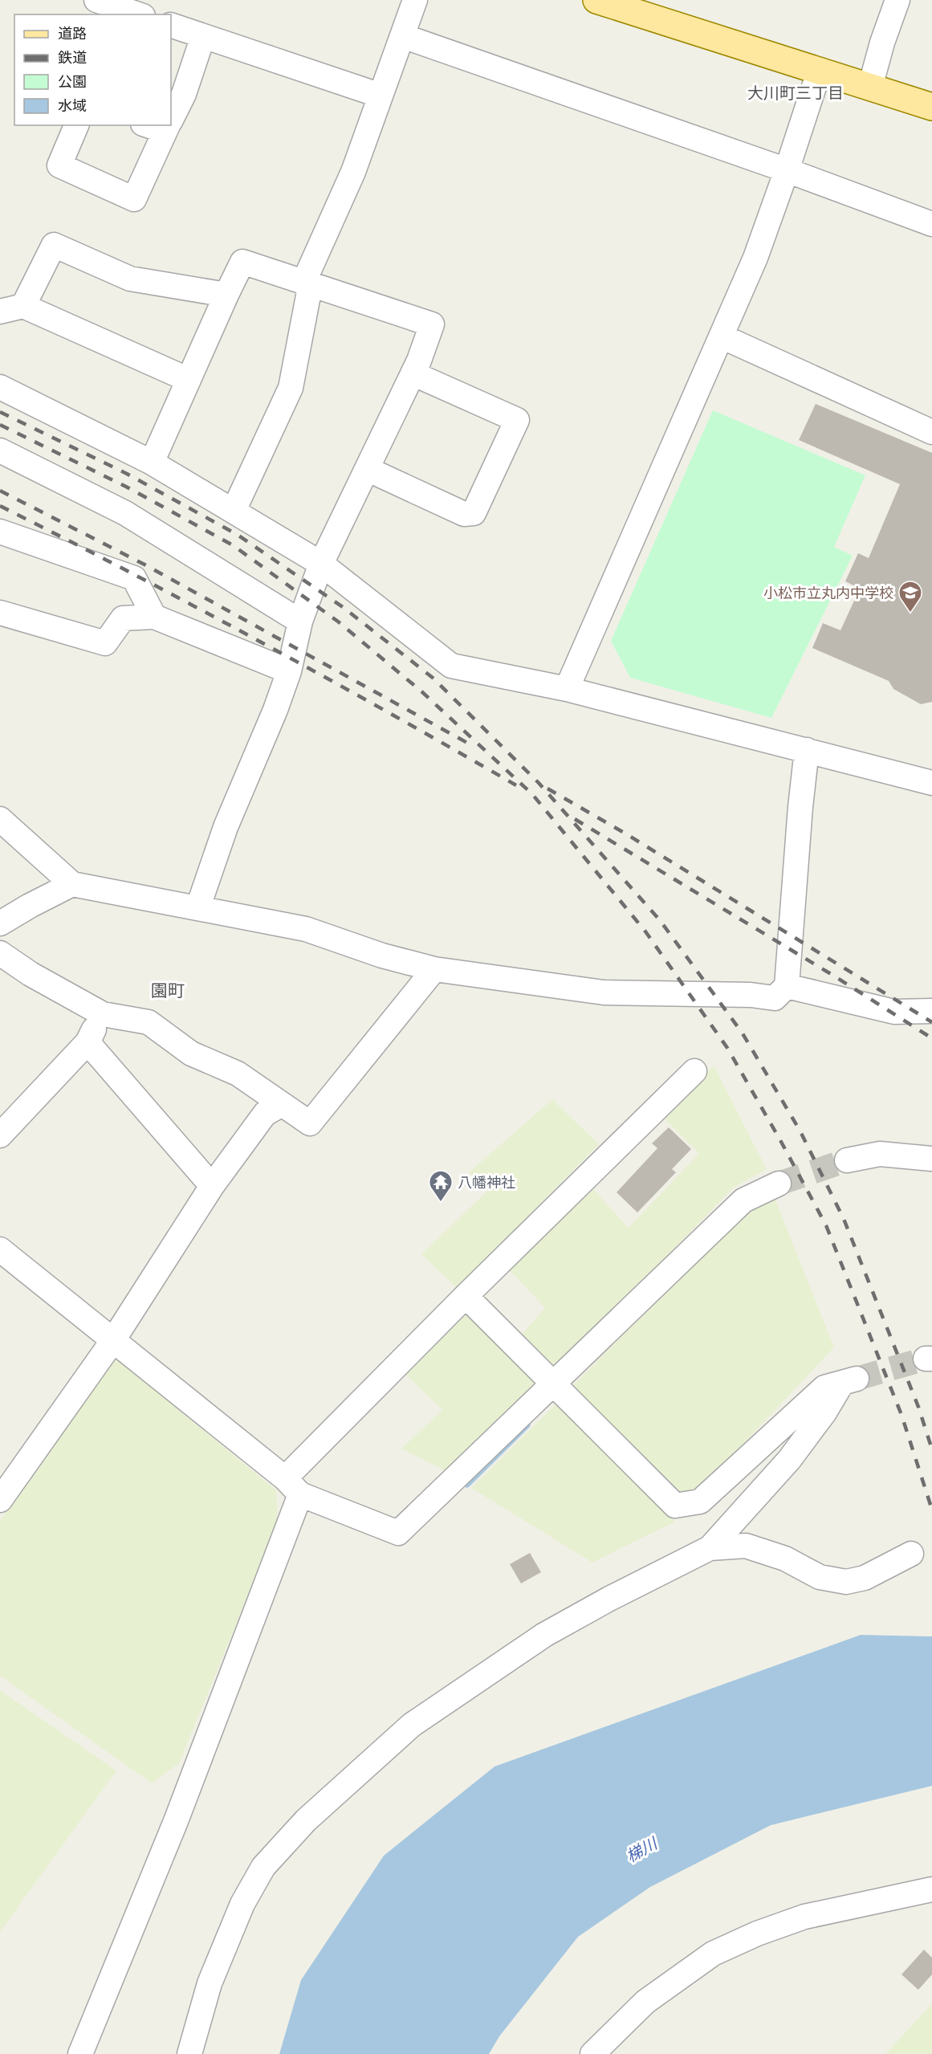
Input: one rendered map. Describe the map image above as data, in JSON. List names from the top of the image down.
{
  "districts": ["大川町三丁目", "園町"],
  "water": ["梯川"],
  "places": {
    "school or university": ["小松市立丸内中学校"],
    "temple": ["八幡神社"]
  },
  "legend": [
    "道路",
    "鉄道",
    "公園",
    "水域"
  ]
}
